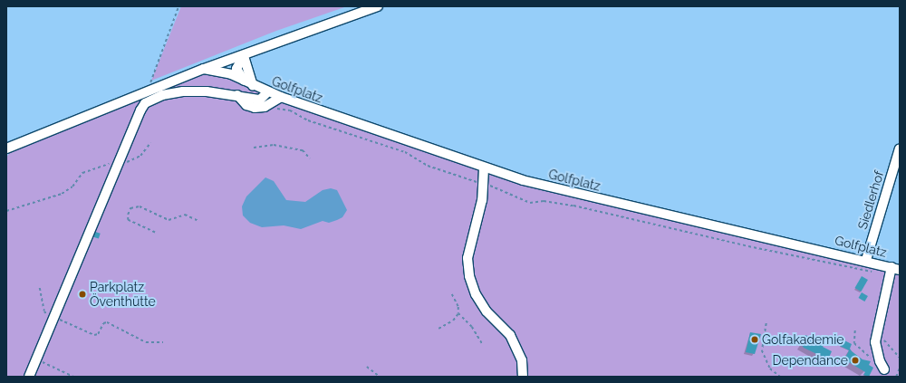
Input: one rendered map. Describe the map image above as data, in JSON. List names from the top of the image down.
{
  "streets": {
    "street": ["Golfplatz", "Siedlerhof"]
  },
  "crossings": [
    ["Golfplatz", "Siedlerhof"]
  ],
  "places": ["Parkplatz Öventhütte", "Golfakademie", "Dependance"]
}
